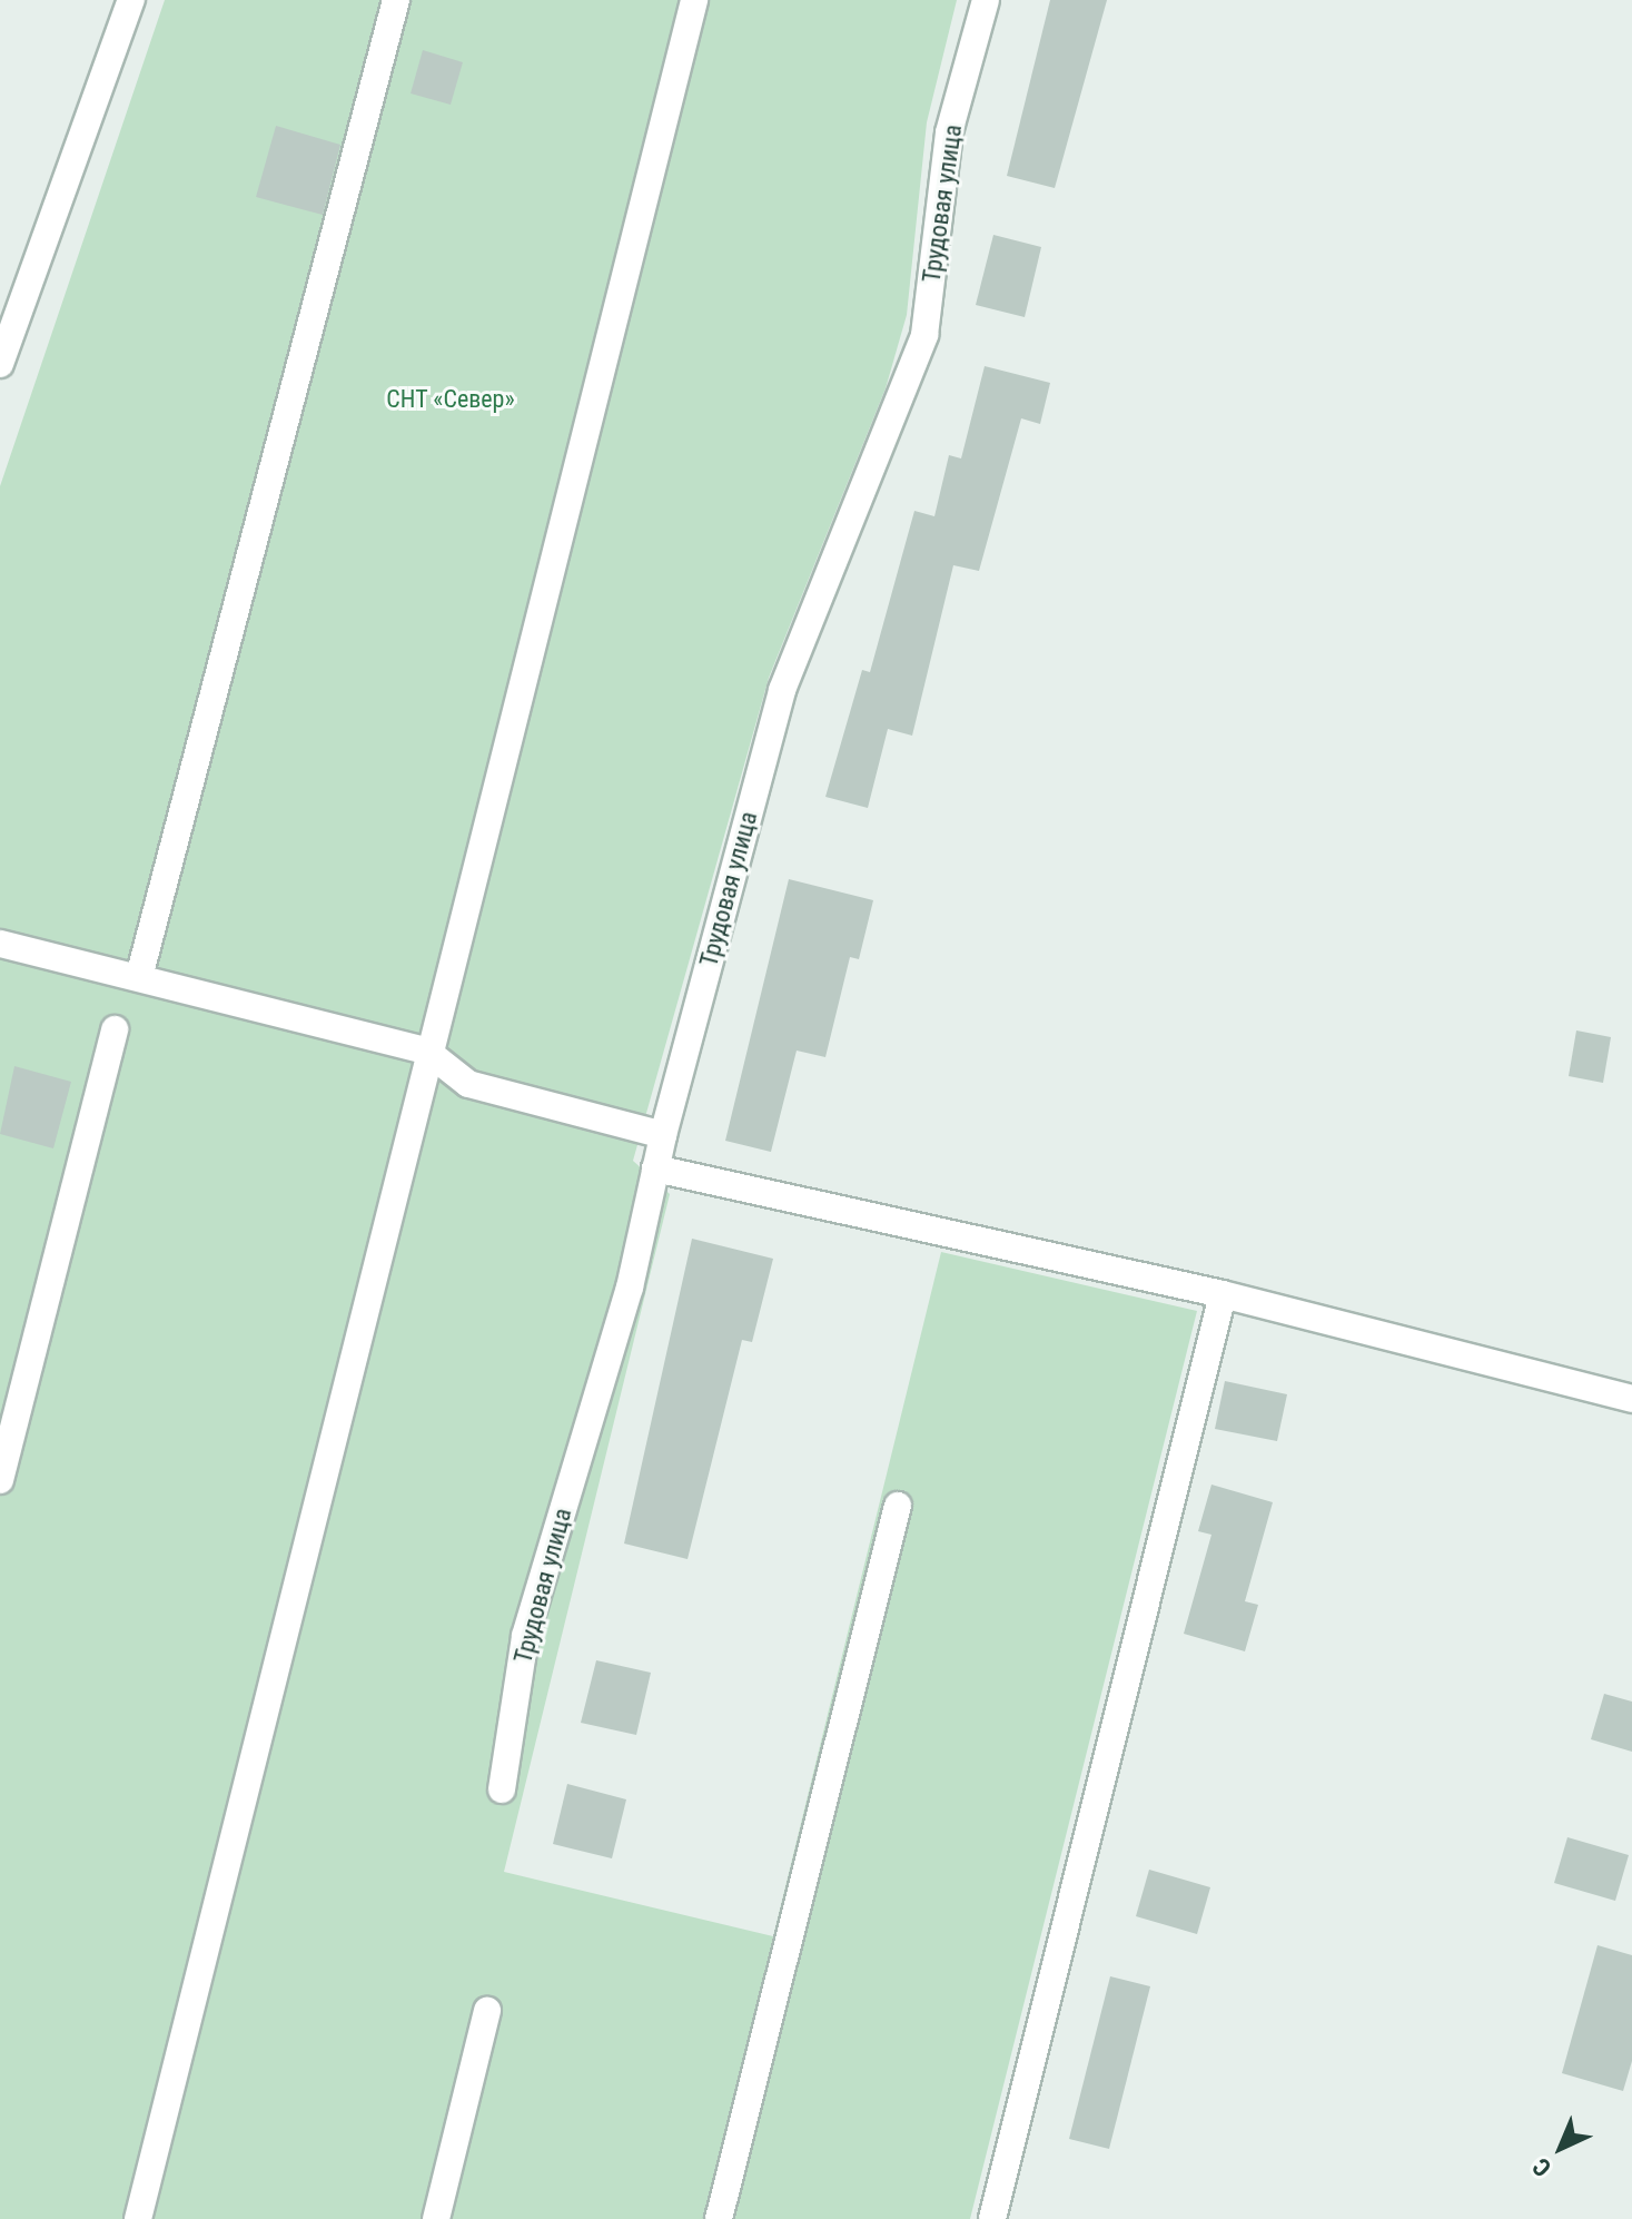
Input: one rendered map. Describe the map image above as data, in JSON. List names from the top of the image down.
{
  "streets": {
    "street": ["Трудовая улица"]
  },
  "parks": ["СНТ «Север»"],
  "north": "bottom left"
}
